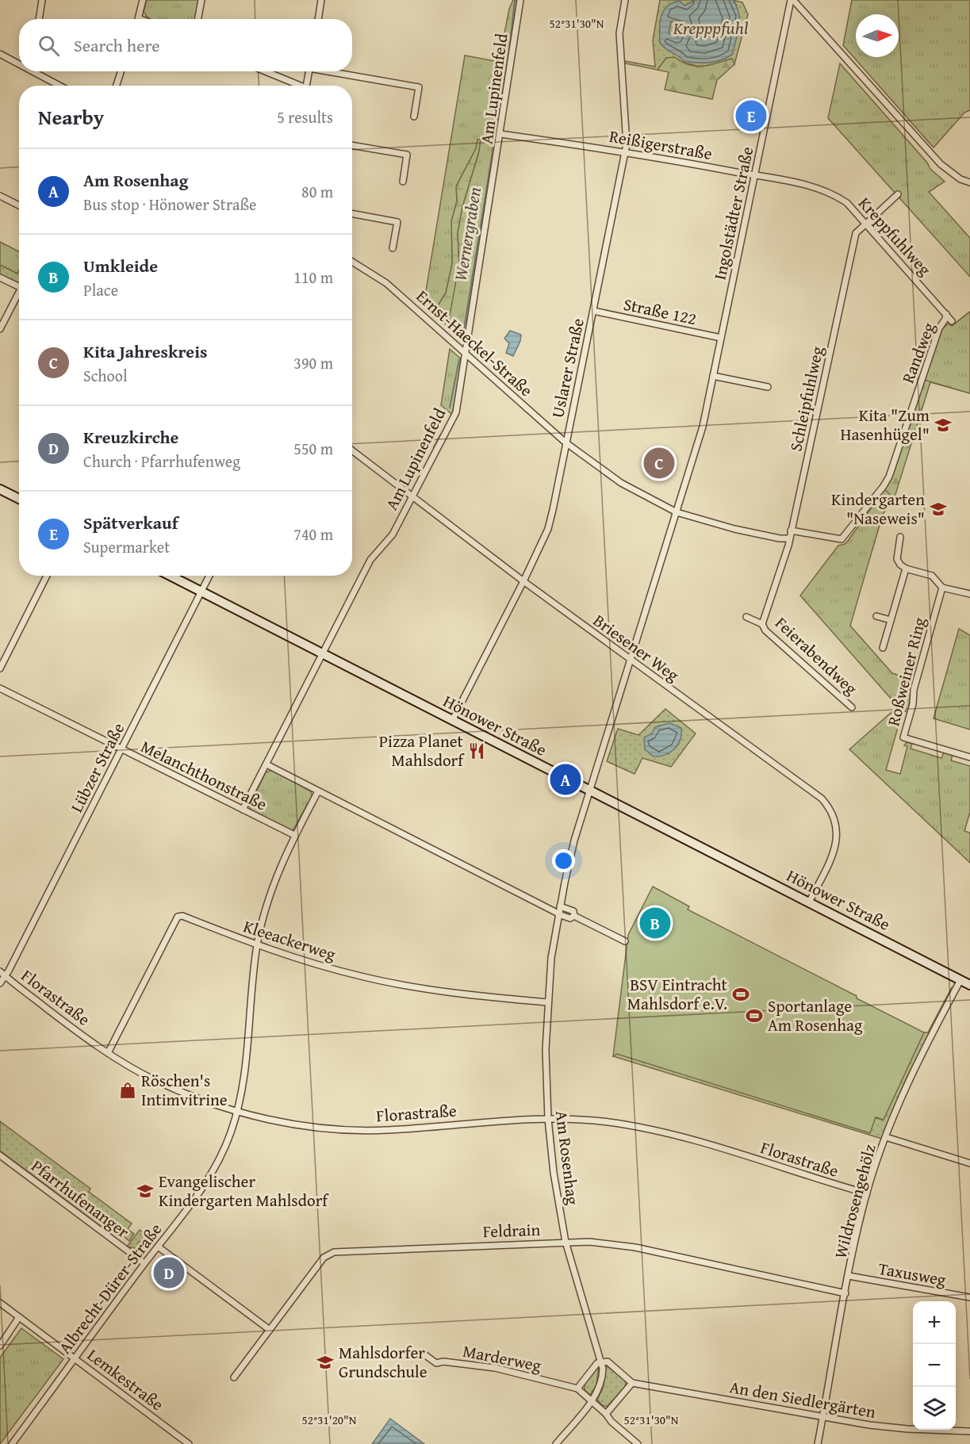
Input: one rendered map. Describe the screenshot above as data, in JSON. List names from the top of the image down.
{
  "streets": {
    "main road": ["Hönower Straße"],
    "street": [
      "Am Lupinenfeld",
      "Reißigerstraße",
      "Ingolstädter Straße",
      "Kreppfuhlweg",
      "Straße 122",
      "Ernst-Haeckel-Straße",
      "Randweg",
      "Uslarer Straße",
      "Schleipfuhlweg",
      "Briesener Weg",
      "Feierabendweg",
      "Roßweiner Ring",
      "Lübzer Straße",
      "Melanchthonstraße",
      "Kleeackerweg",
      "Florastraße",
      "Am Rosenhag",
      "Pfarrhufenanger",
      "Wildrosengehölz",
      "Feldrain",
      "Taxusweg",
      "Albrecht-Dürer-Straße",
      "Marderweg",
      "Lemkestraße",
      "An den Siedlergärten"
    ]
  },
  "crossings": [
    ["Am Lupinenfeld", "Reißigerstraße"],
    ["Am Lupinenfeld", "Ernst-Haeckel-Straße"],
    ["Am Lupinenfeld", "Briesener Weg"],
    ["Am Lupinenfeld", "Hönower Straße"],
    ["Am Lupinenfeld", "Melanchthonstraße"],
    ["Reißigerstraße", "Ingolstädter Straße"],
    ["Reißigerstraße", "Kreppfuhlweg"],
    ["Reißigerstraße", "Uslarer Straße"],
    ["Ingolstädter Straße", "Straße 122"],
    ["Ingolstädter Straße", "Ernst-Haeckel-Straße"],
    ["Ingolstädter Straße", "Am Rosenhag"],
    ["Kreppfuhlweg", "Randweg"],
    ["Kreppfuhlweg", "Schleipfuhlweg"],
    ["Straße 122", "Uslarer Straße"],
    ["Ernst-Haeckel-Straße", "Uslarer Straße"],
    ["Ernst-Haeckel-Straße", "Schleipfuhlweg"],
    ["Ernst-Haeckel-Straße", "Am Rosenhag"],
    ["Randweg", "Schleipfuhlweg"],
    ["Uslarer Straße", "Briesener Weg"],
    ["Uslarer Straße", "Hönower Straße"],
    ["Schleipfuhlweg", "Feierabendweg"],
    ["Briesener Weg", "Hönower Straße"],
    ["Briesener Weg", "Am Rosenhag"],
    ["Hönower Straße", "Lübzer Straße"],
    ["Hönower Straße", "Am Rosenhag"],
    ["Hönower Straße", "Wildrosengehölz"],
    ["Lübzer Straße", "Melanchthonstraße"],
    ["Lübzer Straße", "Florastraße"],
    ["Melanchthonstraße", "Albrecht-Dürer-Straße"],
    ["Kleeackerweg", "Florastraße"],
    ["Kleeackerweg", "Am Rosenhag"],
    ["Kleeackerweg", "Albrecht-Dürer-Straße"],
    ["Florastraße", "Am Rosenhag"],
    ["Florastraße", "Wildrosengehölz"],
    ["Florastraße", "Albrecht-Dürer-Straße"],
    ["Am Rosenhag", "Feldrain"],
    ["Pfarrhufenanger", "Albrecht-Dürer-Straße"],
    ["Wildrosengehölz", "Feldrain"],
    ["Wildrosengehölz", "Taxusweg"],
    ["Wildrosengehölz", "An den Siedlergärten"],
    ["Albrecht-Dürer-Straße", "Lemkestraße"]
  ],
  "water": ["Krepppfuhl", "Wernergraben"],
  "places": {
    "school or university": [
      "Kita \"Zum Hasenhügel\"",
      "Kindergarten \"Naseweis\"",
      "Evangelischer Kindergarten Mahlsdorf",
      "Mahlsdorfer Grundschule"
    ],
    "restaurant": ["Pizza Planet Mahlsdorf"],
    "sports": ["BSV Eintracht Mahlsdorf e.V.", "Sportanlage Am Rosenhag"],
    "shop": ["Röschen's Intimvitrine"]
  },
  "north": "right",
  "page": {
    "search": "Search here",
    "heading": ["Nearby", "5 results"],
    "pins": [
      "E",
      "C",
      "A",
      "B",
      "D"
    ],
    "list": [
      {
        "mark": "A",
        "name": "Am Rosenhag",
        "note": "Bus stop · Hönower Straße",
        "value": "80 m"
      },
      {
        "mark": "B",
        "name": "Umkleide",
        "note": "Place",
        "value": "110 m"
      },
      {
        "mark": "C",
        "name": "Kita Jahreskreis",
        "note": "School",
        "value": "390 m"
      },
      {
        "mark": "D",
        "name": "Kreuzkirche",
        "note": "Church · Pfarrhufenweg",
        "value": "550 m"
      },
      {
        "mark": "E",
        "name": "Spätverkauf",
        "note": "Supermarket",
        "value": "740 m"
      }
    ],
    "map_buttons": ["+", "−"]
  },
  "coordinates": ["52°31'30\"N", "52°31'20\"N"]
}
